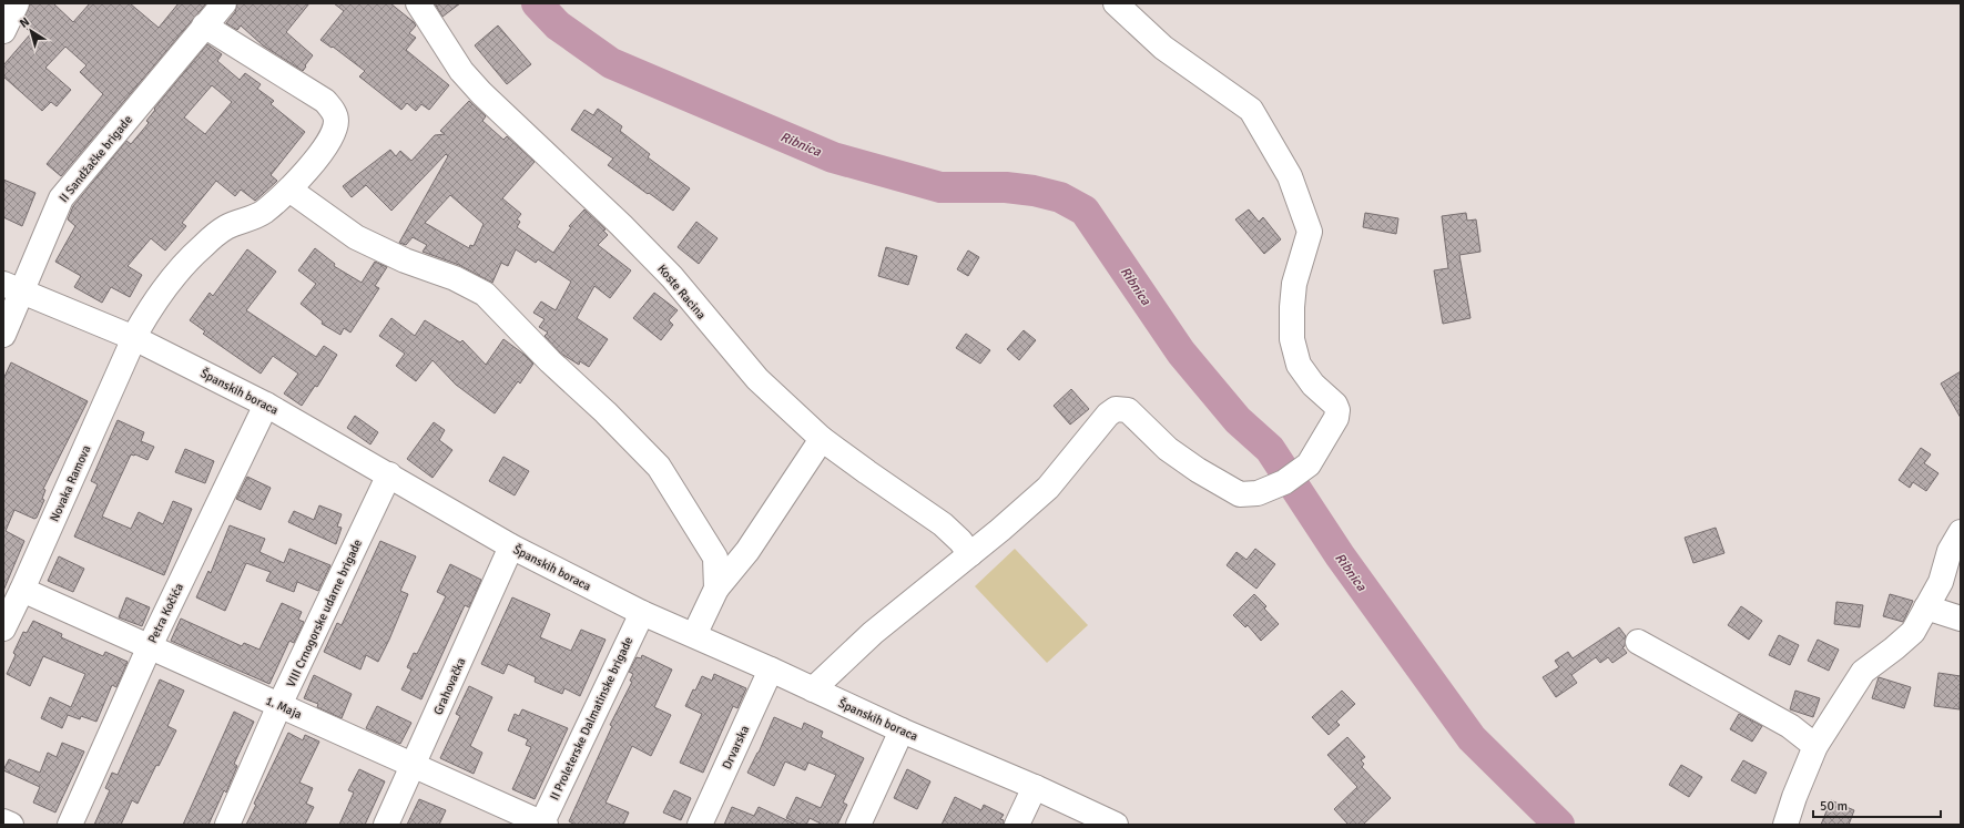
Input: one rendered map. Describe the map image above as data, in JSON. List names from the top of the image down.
{
  "streets": {
    "street": [
      "II Sandžačke brigade",
      "Koste Racina",
      "Španskih boraca",
      "Novaka Ramova",
      "Petra Kočića",
      "VIII Crnogorske udarne brigade",
      "Grahovačka",
      "1. Maja",
      "II Proleterske Dalmatinske brigade",
      "Drvarska"
    ]
  },
  "crossings": [
    ["II Sandžačke brigade", "Španskih boraca"],
    ["II Sandžačke brigade", "Novaka Ramova"],
    ["Španskih boraca", "Novaka Ramova"],
    ["Španskih boraca", "Petra Kočića"],
    ["Španskih boraca", "VIII Crnogorske udarne brigade"],
    ["Španskih boraca", "Grahovačka"],
    ["Španskih boraca", "II Proleterske Dalmatinske brigade"],
    ["Španskih boraca", "Drvarska"],
    ["Novaka Ramova", "1. Maja"],
    ["Petra Kočića", "1. Maja"],
    ["VIII Crnogorske udarne brigade", "1. Maja"],
    ["Grahovačka", "1. Maja"],
    ["1. Maja", "II Proleterske Dalmatinske brigade"]
  ],
  "water": ["Ribnica"],
  "scale_bar": "50 m",
  "north": "top left"
}
